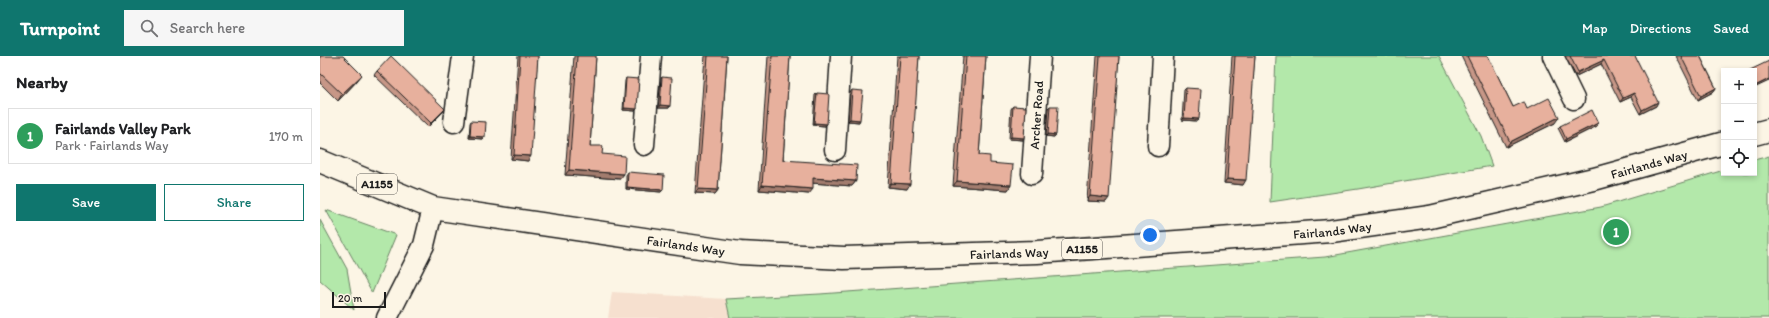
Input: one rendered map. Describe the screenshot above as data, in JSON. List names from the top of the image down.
{
  "streets": {
    "main road": ["Fairlands Way", "A1155"],
    "street": ["Archer Road"]
  },
  "scale_bar": "20 m",
  "page": {
    "header": "Turnpoint",
    "search": "Search here",
    "nav": ["Map", "Directions", "Saved"],
    "heading": "Nearby",
    "map_buttons": ["+", "−"],
    "list": [
      {
        "mark": "1",
        "name": "Fairlands Valley Park",
        "note": "Park · Fairlands Way",
        "value": "170 m"
      }
    ],
    "buttons": ["Save", "Share"],
    "pins": "1",
    "scale": "20 m"
  }
}
